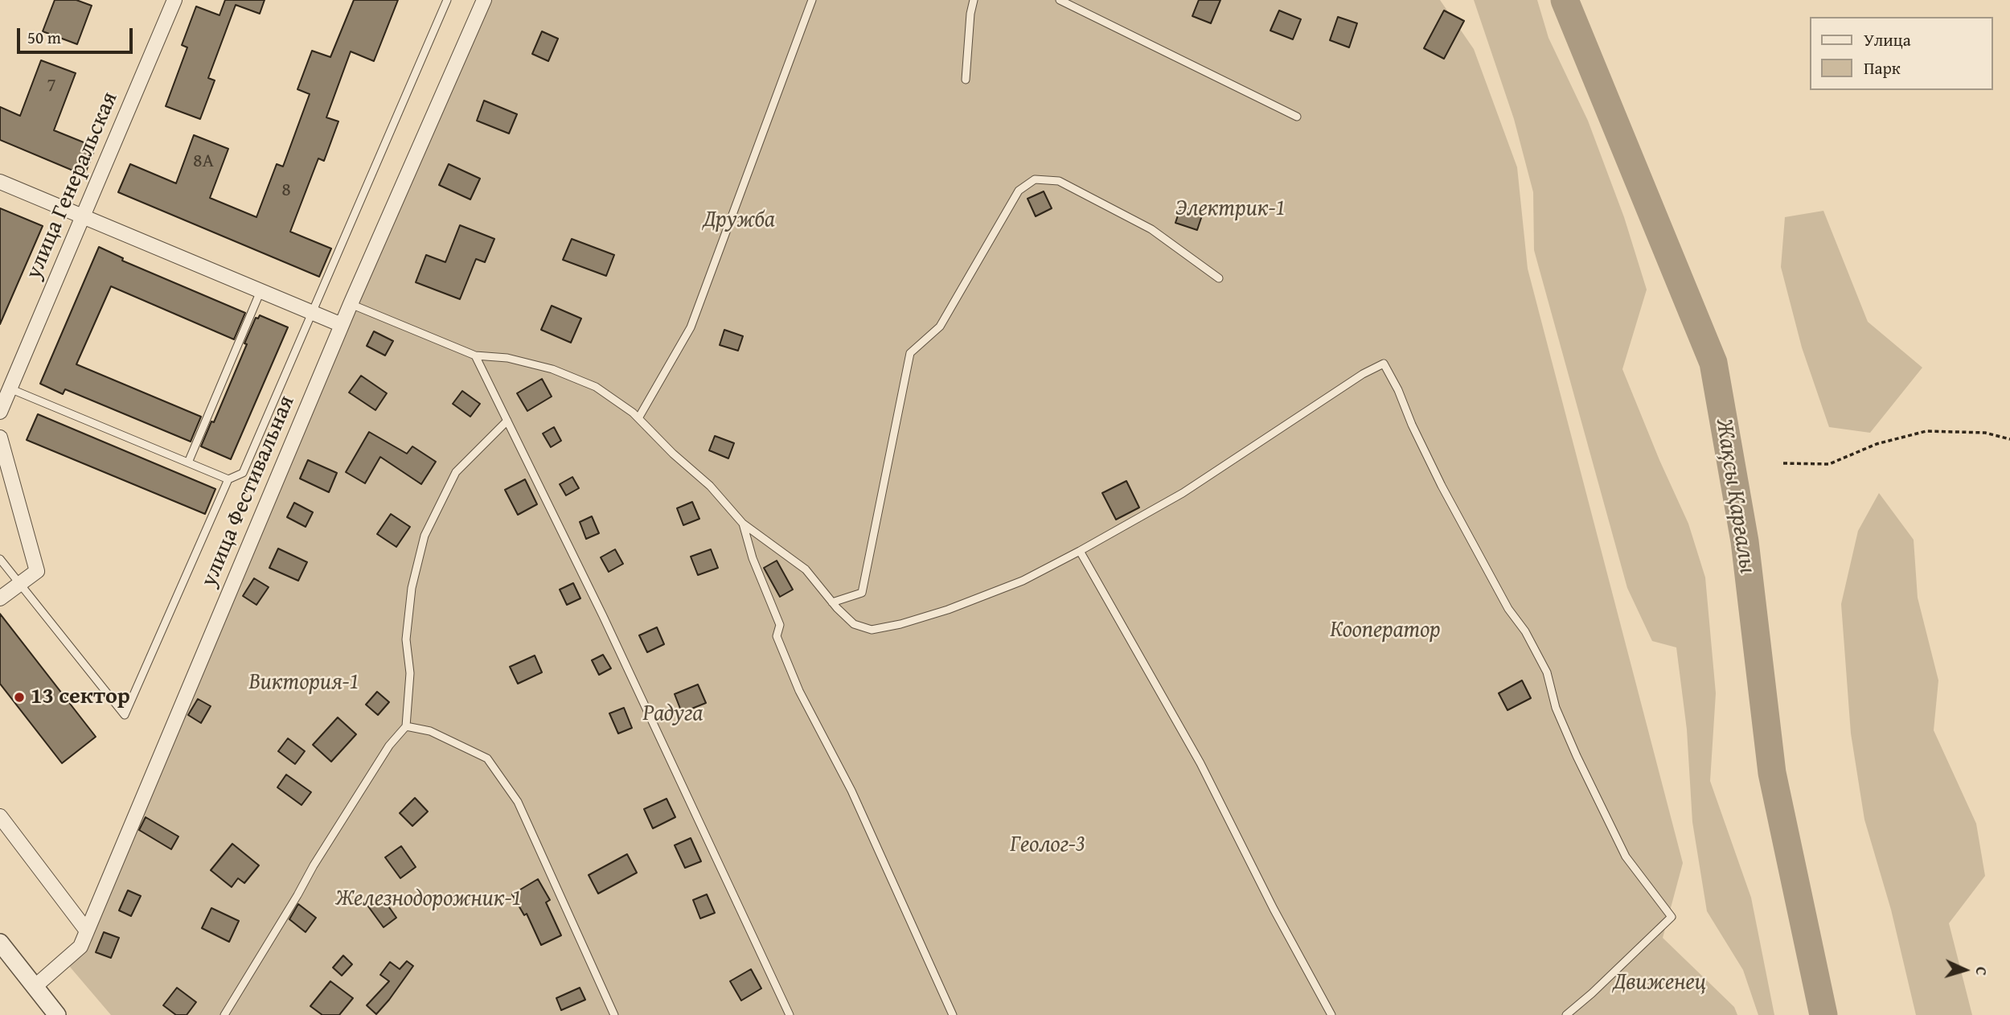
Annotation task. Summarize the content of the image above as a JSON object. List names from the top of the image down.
{
  "streets": {
    "street": ["улица Генеральская", "улица Фестивальная"]
  },
  "water": ["Жақсы Қарғалы"],
  "parks": [
    "Электрик-1",
    "Дружба",
    "Кооператор",
    "Виктория-1",
    "Радуга",
    "Геолог-3",
    "Железнодорожник-1",
    "Движенец"
  ],
  "places": ["13 сектор"],
  "house_numbers": ["7", "8А", "8"],
  "legend": ["Улица", "Парк"],
  "scale_bar": "50 m",
  "north": "right"
}
